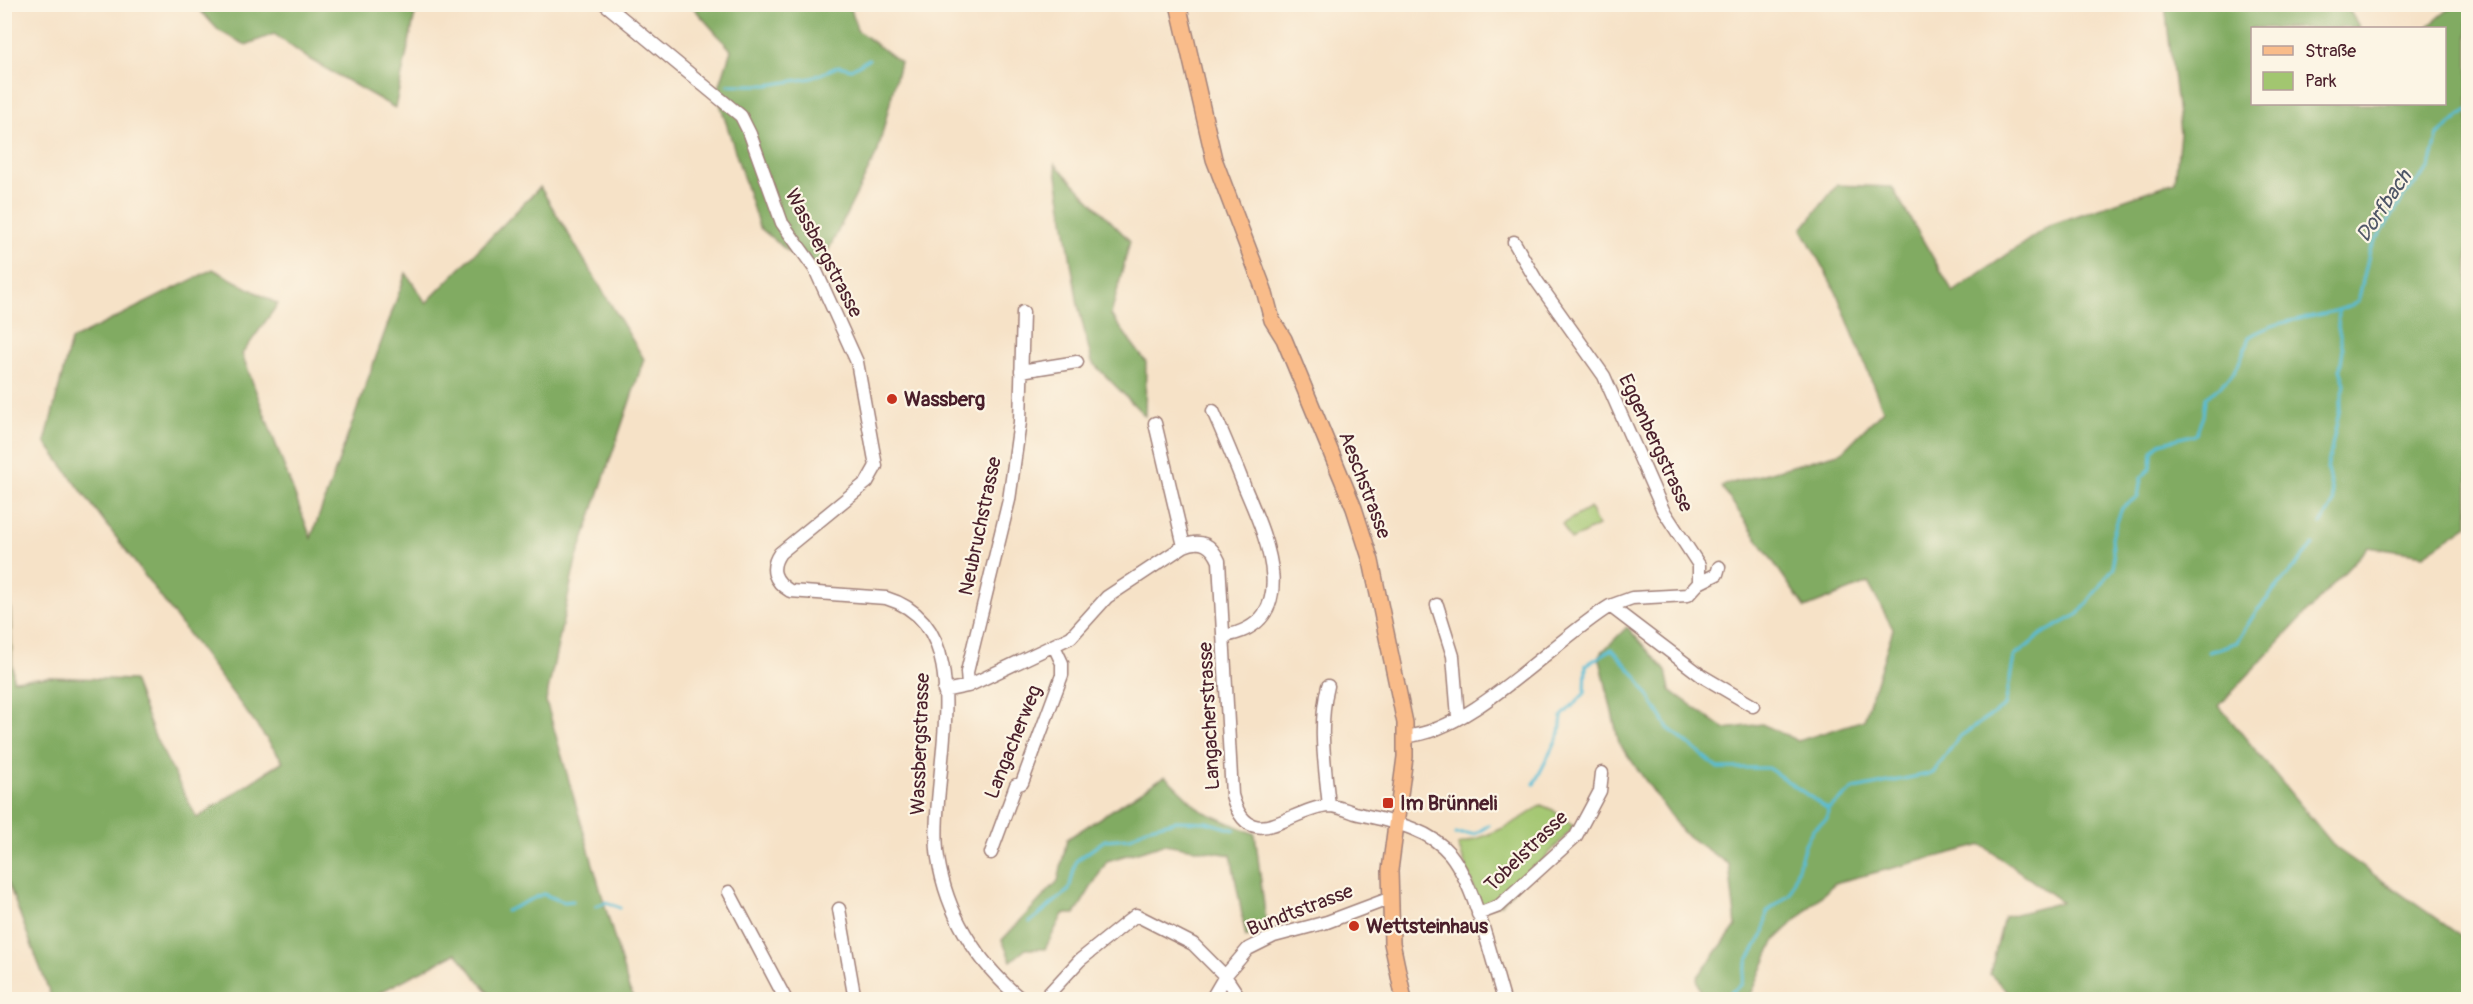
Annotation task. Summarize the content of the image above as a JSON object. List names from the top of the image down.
{
  "streets": {
    "main road": ["Aeschstrasse"],
    "street": [
      "Wassbergstrasse",
      "Eggenbergstrasse",
      "Neubruchstrasse",
      "Langacherstrasse",
      "Langacherweg",
      "Tobelstrasse",
      "Bundtstrasse"
    ]
  },
  "crossings": [
    ["Aeschstrasse", "Bundtstrasse"]
  ],
  "water": ["Dorfbach"],
  "places": {
    "other": ["Wassberg", "Wettsteinhaus"],
    "transit": ["Im Brünneli"]
  },
  "legend": ["Straße", "Park"]
}
